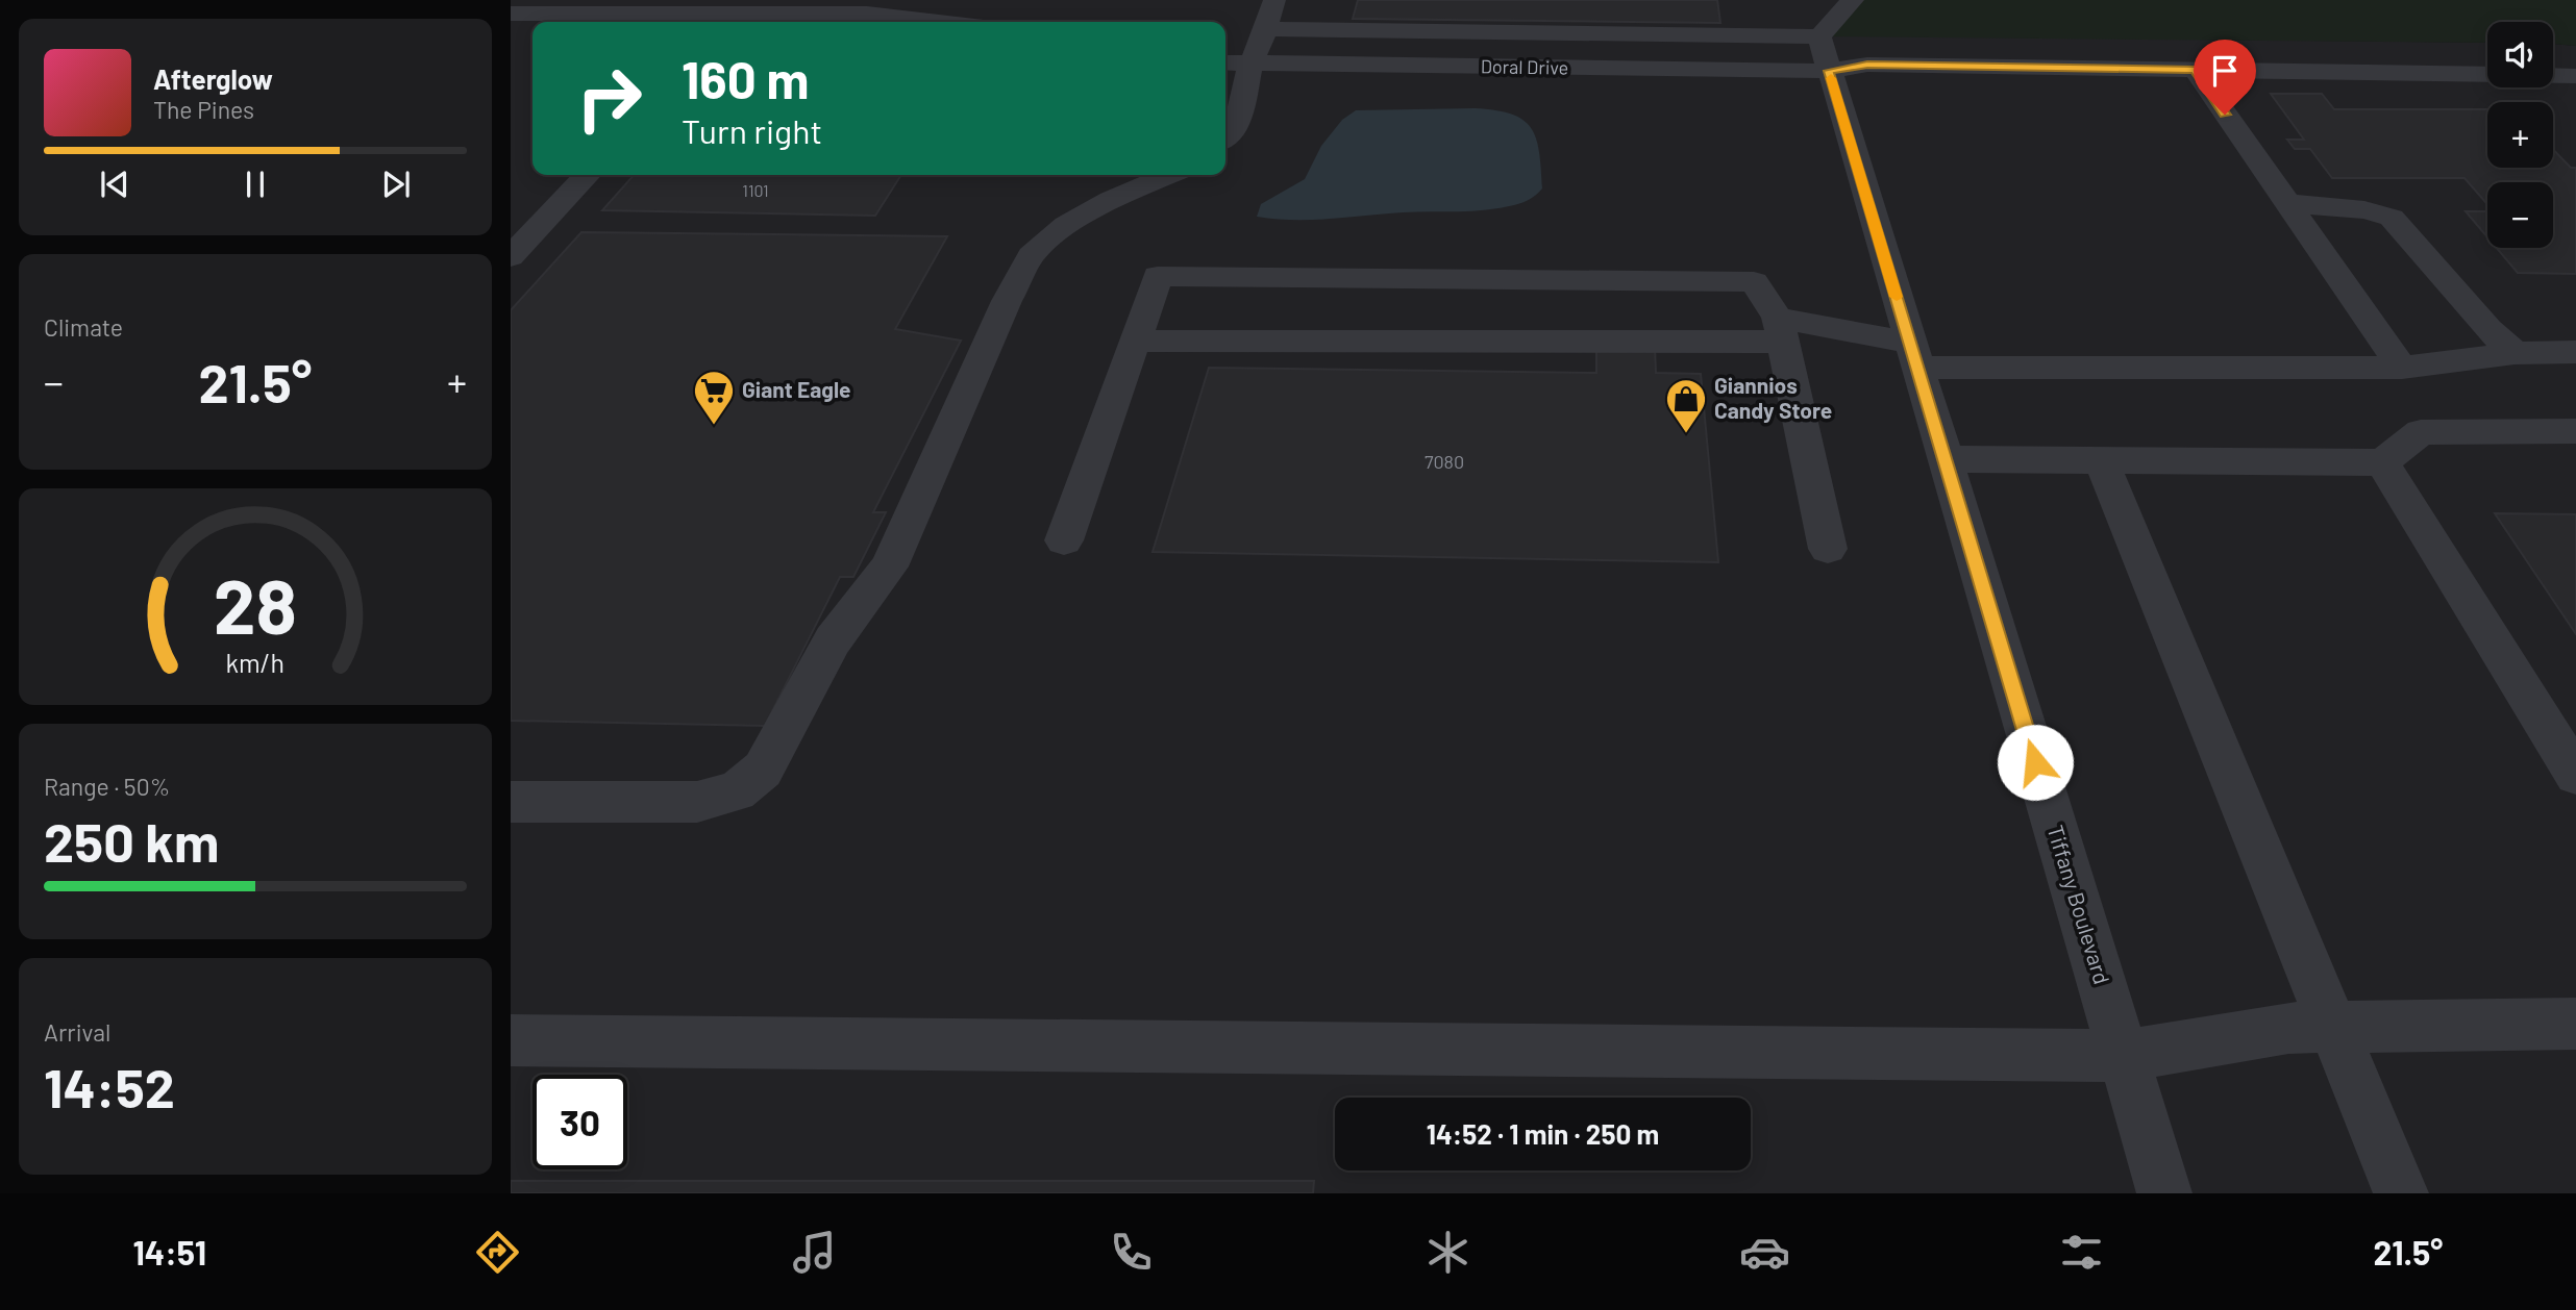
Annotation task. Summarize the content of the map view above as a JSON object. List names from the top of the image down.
{
  "streets": {
    "street": ["Doral Drive", "Tiffany Boulevard"]
  },
  "crossings": [
    ["Doral Drive", "Tiffany Boulevard"]
  ],
  "places": {
    "supermarket": ["Giant Eagle"],
    "shop": ["Giannios Candy Store"]
  },
  "house_numbers": ["1101", "7080"],
  "page": {
    "map_buttons": ["+", "−"],
    "turn": ["160 m", "Turn right"],
    "song": ["Afterglow", "The Pines"],
    "tile": [
      "Climate",
      ["Range · 50%", "250 km"],
      ["Arrival", "14:52"]
    ],
    "heat": ["−", "21.5°", "+"],
    "limit": "30",
    "trip": "14:52 · 1 min · 250 m",
    "tabs": ["14:51", "21.5°"],
    "gauge": ["28", "km/h"]
  }
}
